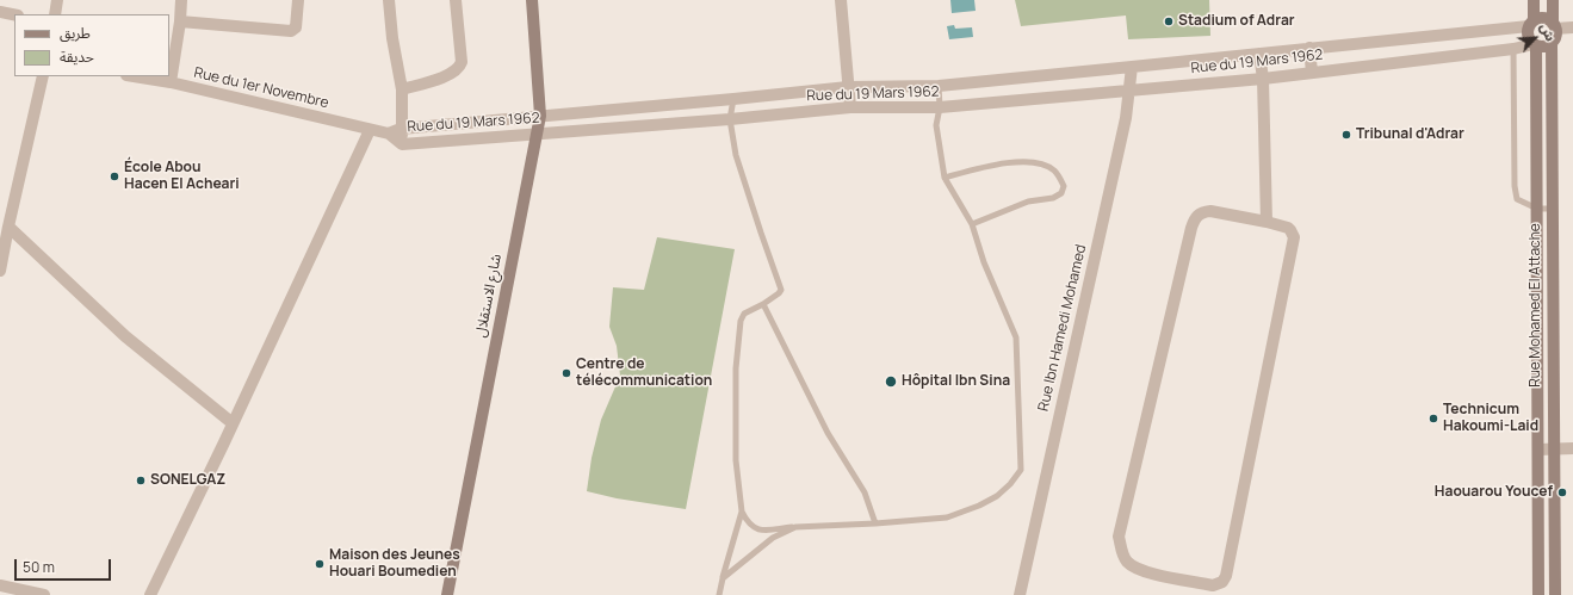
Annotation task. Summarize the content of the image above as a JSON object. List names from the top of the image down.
{
  "streets": {
    "street": [
      "Rue du 19 Mars 1962",
      "Rue du 1er Novembre",
      "شارع الاستقلال",
      "Rue Mohamed El Attache",
      "Rue Ibn Hamedi Mohamed"
    ]
  },
  "crossings": [
    ["Rue du 19 Mars 1962", "Rue du 1er Novembre"],
    ["Rue du 19 Mars 1962", "شارع الاستقلال"],
    ["Rue du 19 Mars 1962", "Rue Mohamed El Attache"],
    ["Rue du 19 Mars 1962", "Rue Ibn Hamedi Mohamed"]
  ],
  "places": [
    "Stadium of Adrar",
    "Tribunal d'Adrar",
    "École Abou Hacen El Acheari",
    "Centre de télécommunication",
    "Hôpital Ibn Sina",
    "Technicum Hakoumi-Laid",
    "SONELGAZ",
    "Haouarou Youcef",
    "Maison des Jeunes Houari Boumedien"
  ],
  "legend": ["طريق", "حديقة"],
  "scale_bar": "50 m",
  "north": "top right"
}
